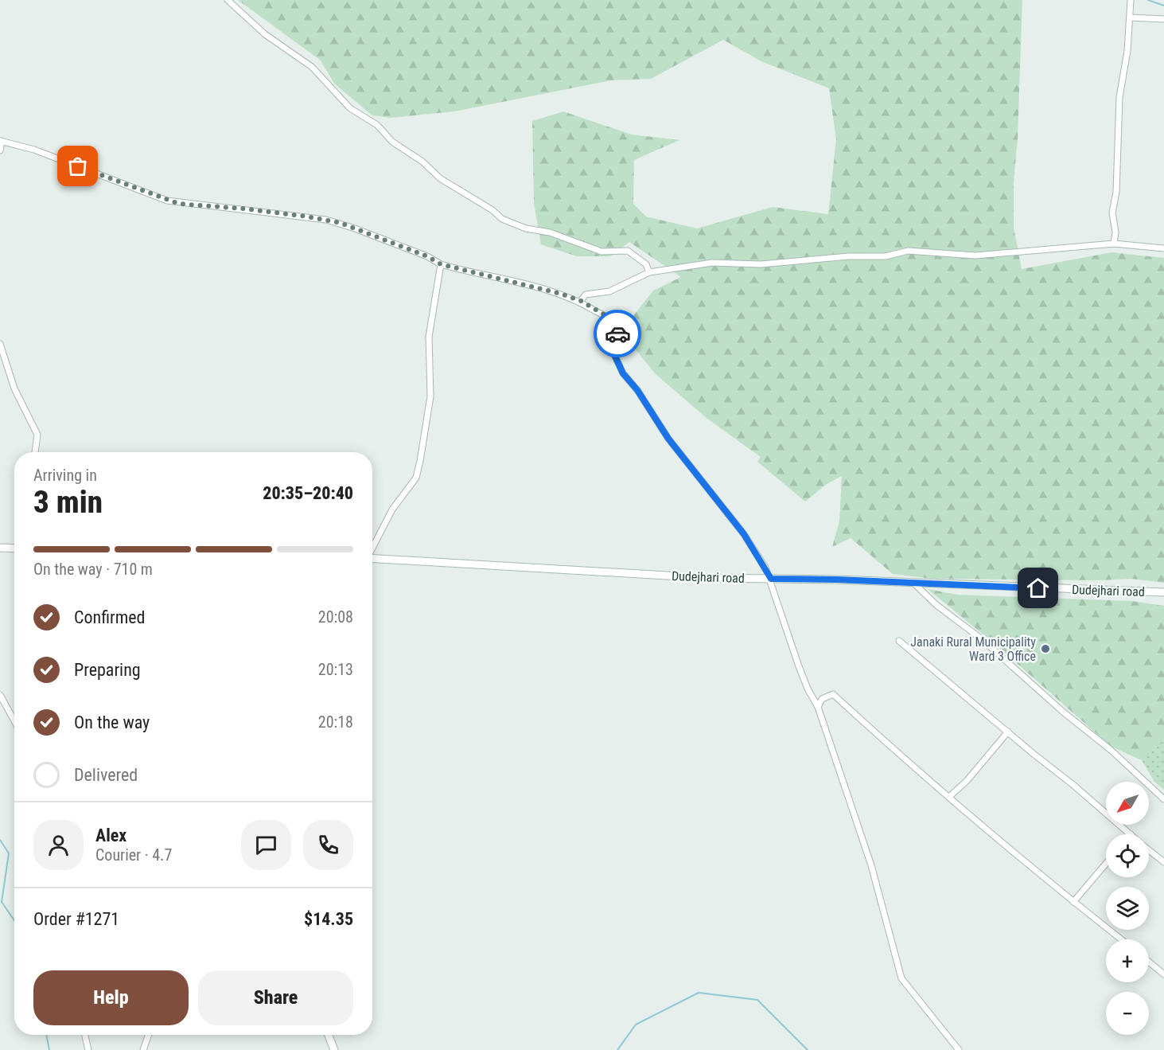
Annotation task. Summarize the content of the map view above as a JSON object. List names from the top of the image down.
{
  "streets": {
    "street": ["Dudejhari road"]
  },
  "places": ["Janaki Rural Municipality Ward 3 Office"],
  "north": "bottom left",
  "page": {
    "heading": ["3 min", "Arriving in", "20:35–20:40"],
    "panel": [
      "Alex",
      "Courier · 4.7",
      "Order #1271",
      "$14.35"
    ],
    "bar": "On the way · 710 m",
    "list": [
      ["Confirmed", "20:08"],
      ["Preparing", "20:13"],
      ["On the way", "20:18"],
      "Delivered"
    ],
    "map_buttons": ["+", "−"],
    "buttons": ["Help", "Share"]
  }
}
